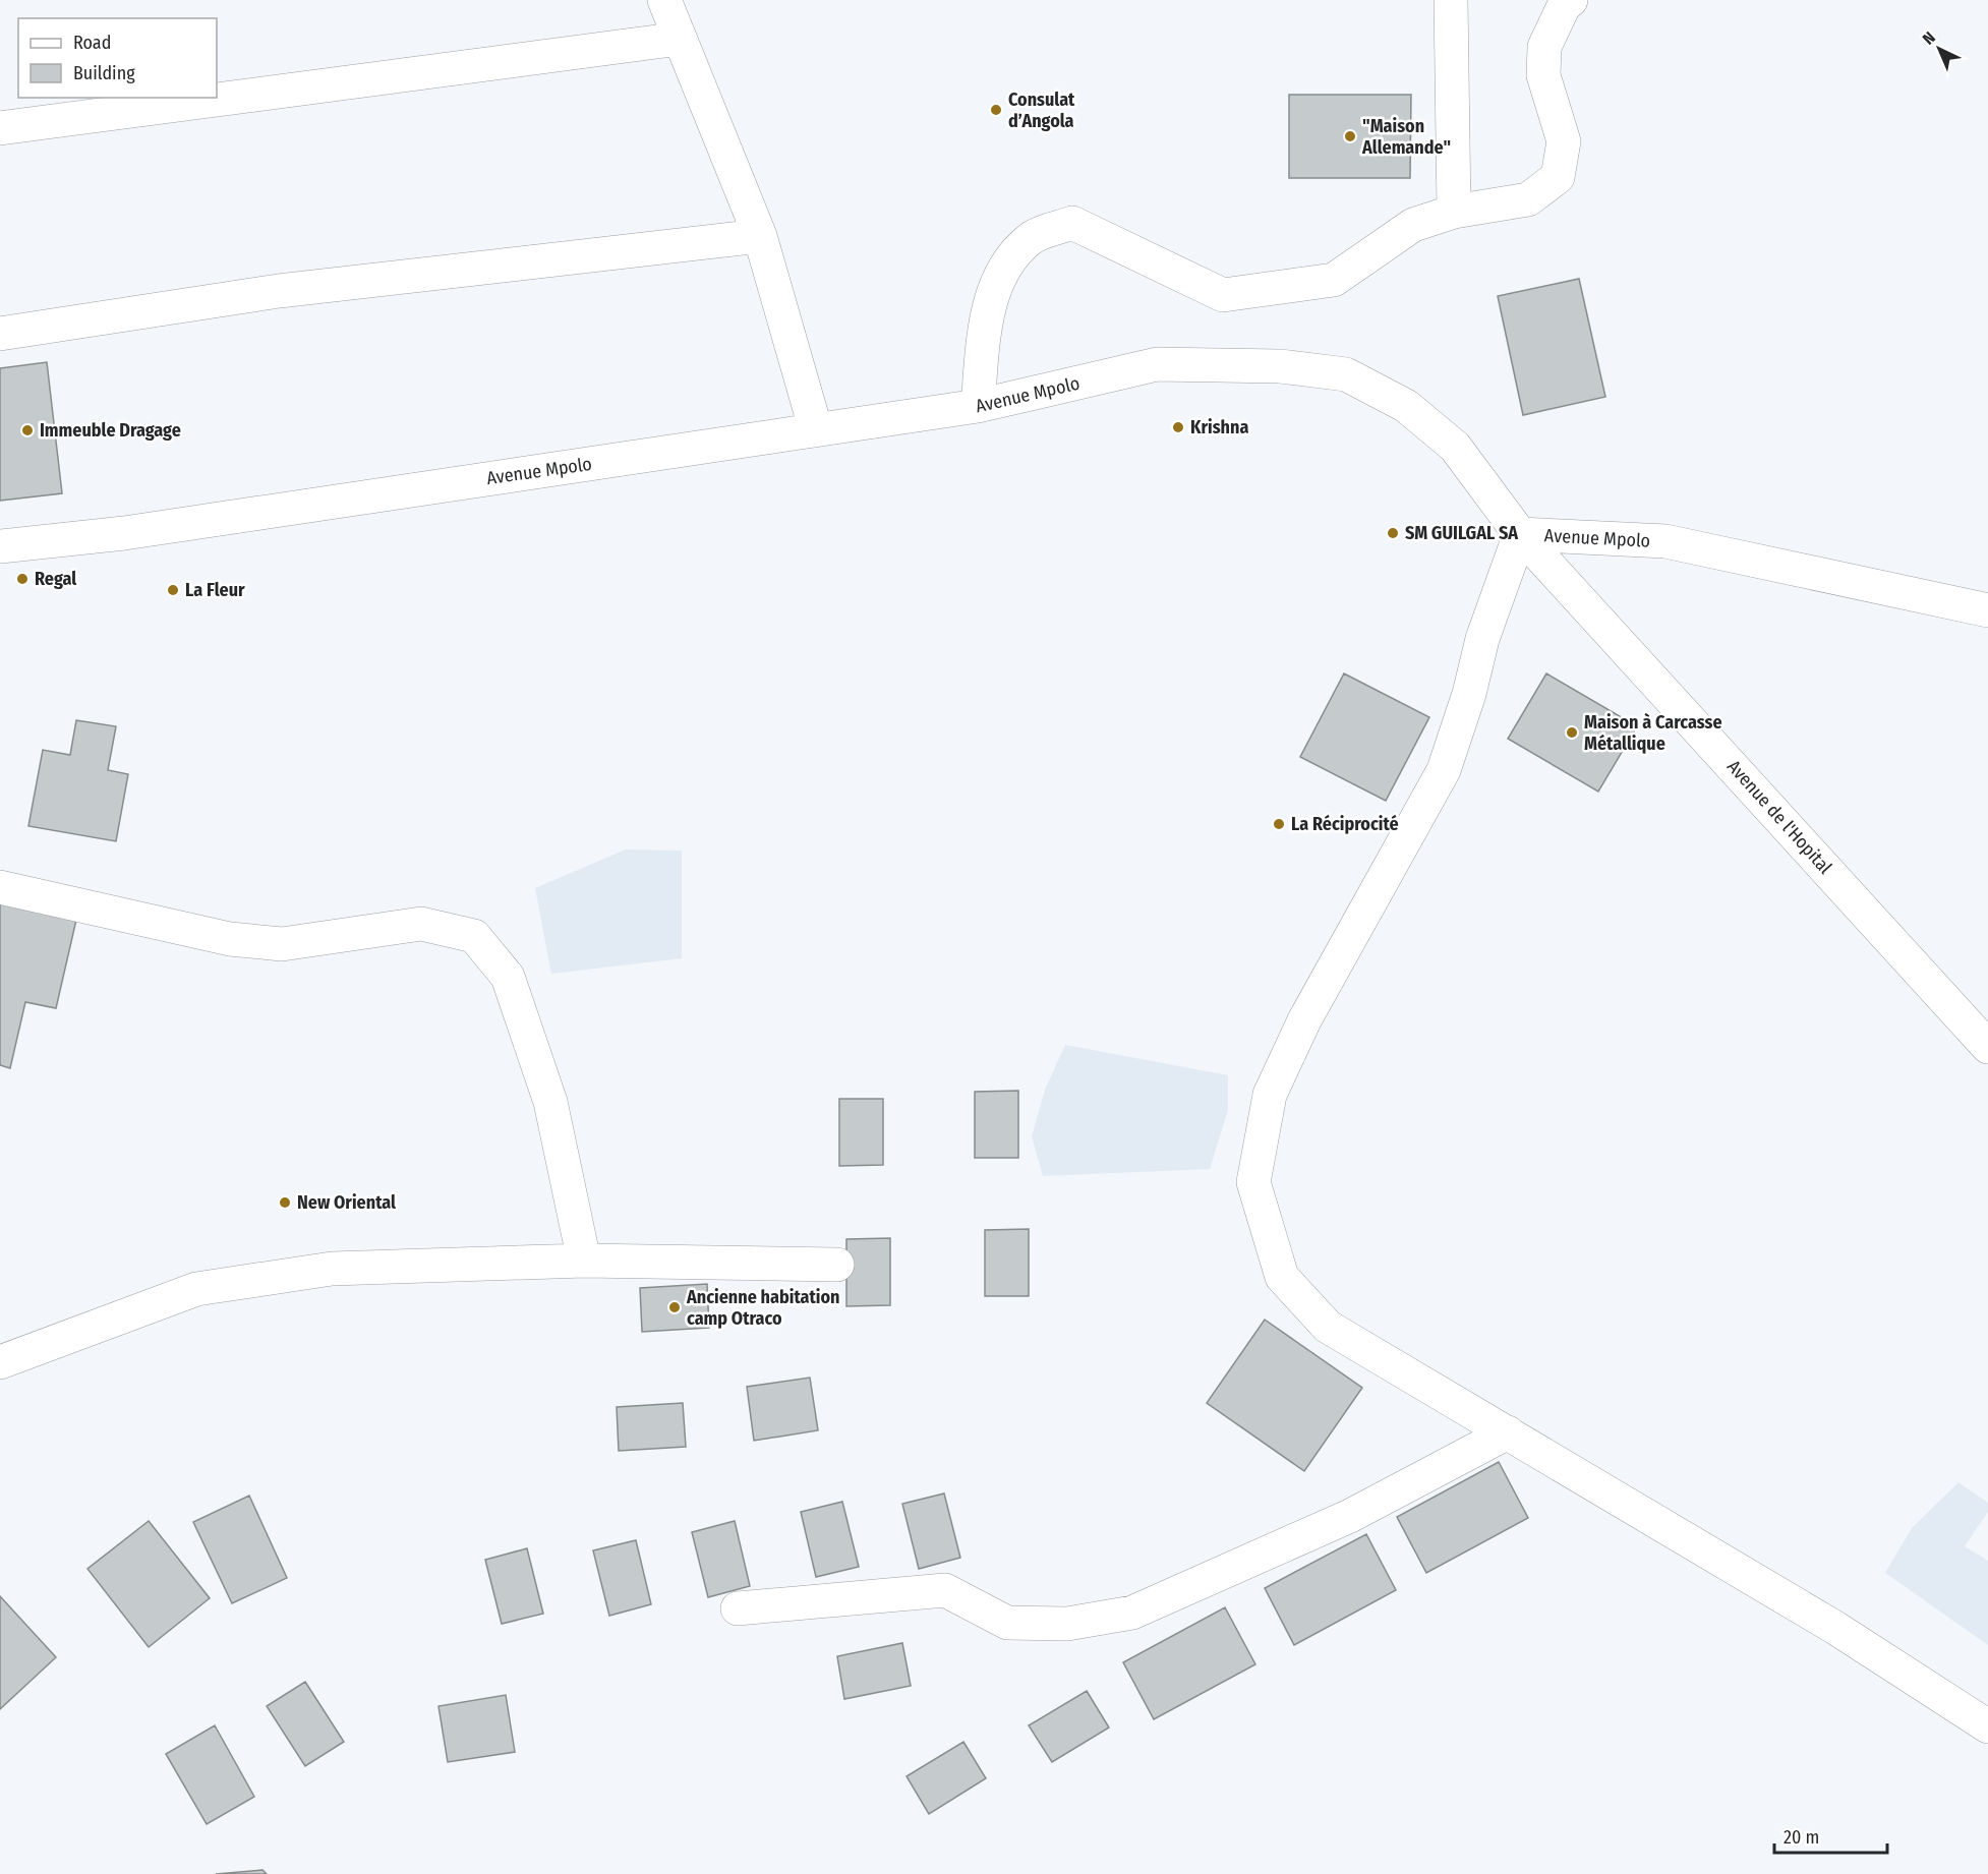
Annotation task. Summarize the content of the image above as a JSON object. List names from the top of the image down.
{
  "streets": {
    "street": ["Avenue Mpolo", "Avenue de l'Hopital"]
  },
  "crossings": [
    ["Avenue Mpolo", "Avenue de l'Hopital"]
  ],
  "places": [
    "Consulat d’Angola",
    "\"Maison Allemande\"",
    "Krishna",
    "Immeuble Dragage",
    "SM GUILGAL SA",
    "Regal",
    "La Fleur",
    "Maison à Carcasse Métallique",
    "La Réciprocité",
    "New Oriental",
    "Ancienne habitation camp Otraco"
  ],
  "legend": ["Road", "Building"],
  "scale_bar": "20 m",
  "north": "top left"
}
